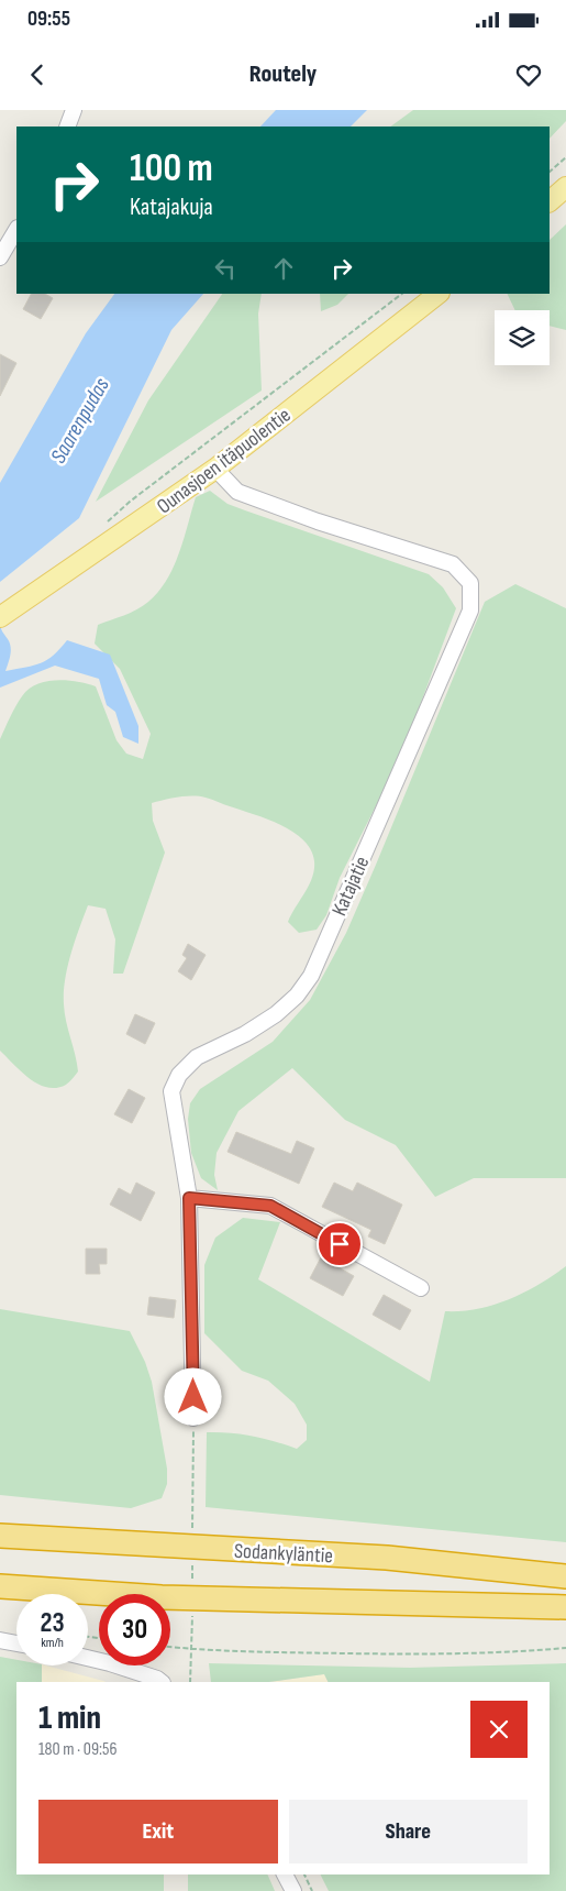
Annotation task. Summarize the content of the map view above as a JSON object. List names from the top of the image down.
{
  "streets": {
    "highway": ["Sodankyläntie"],
    "main road": ["Ounasjoen itäpuolentie"],
    "street": ["Katajatie"]
  },
  "crossings": [
    ["Ounasjoen itäpuolentie", "Katajatie"]
  ],
  "water": ["Saarenpudas"],
  "page": {
    "status": "09:55",
    "header": "Routely",
    "turn": ["100 m", "Katajakuja"],
    "speed": "23 km/h",
    "limit": "30",
    "heading": ["1 min", "180 m · 09:56"],
    "buttons": ["Exit", "Share"]
  }
}
